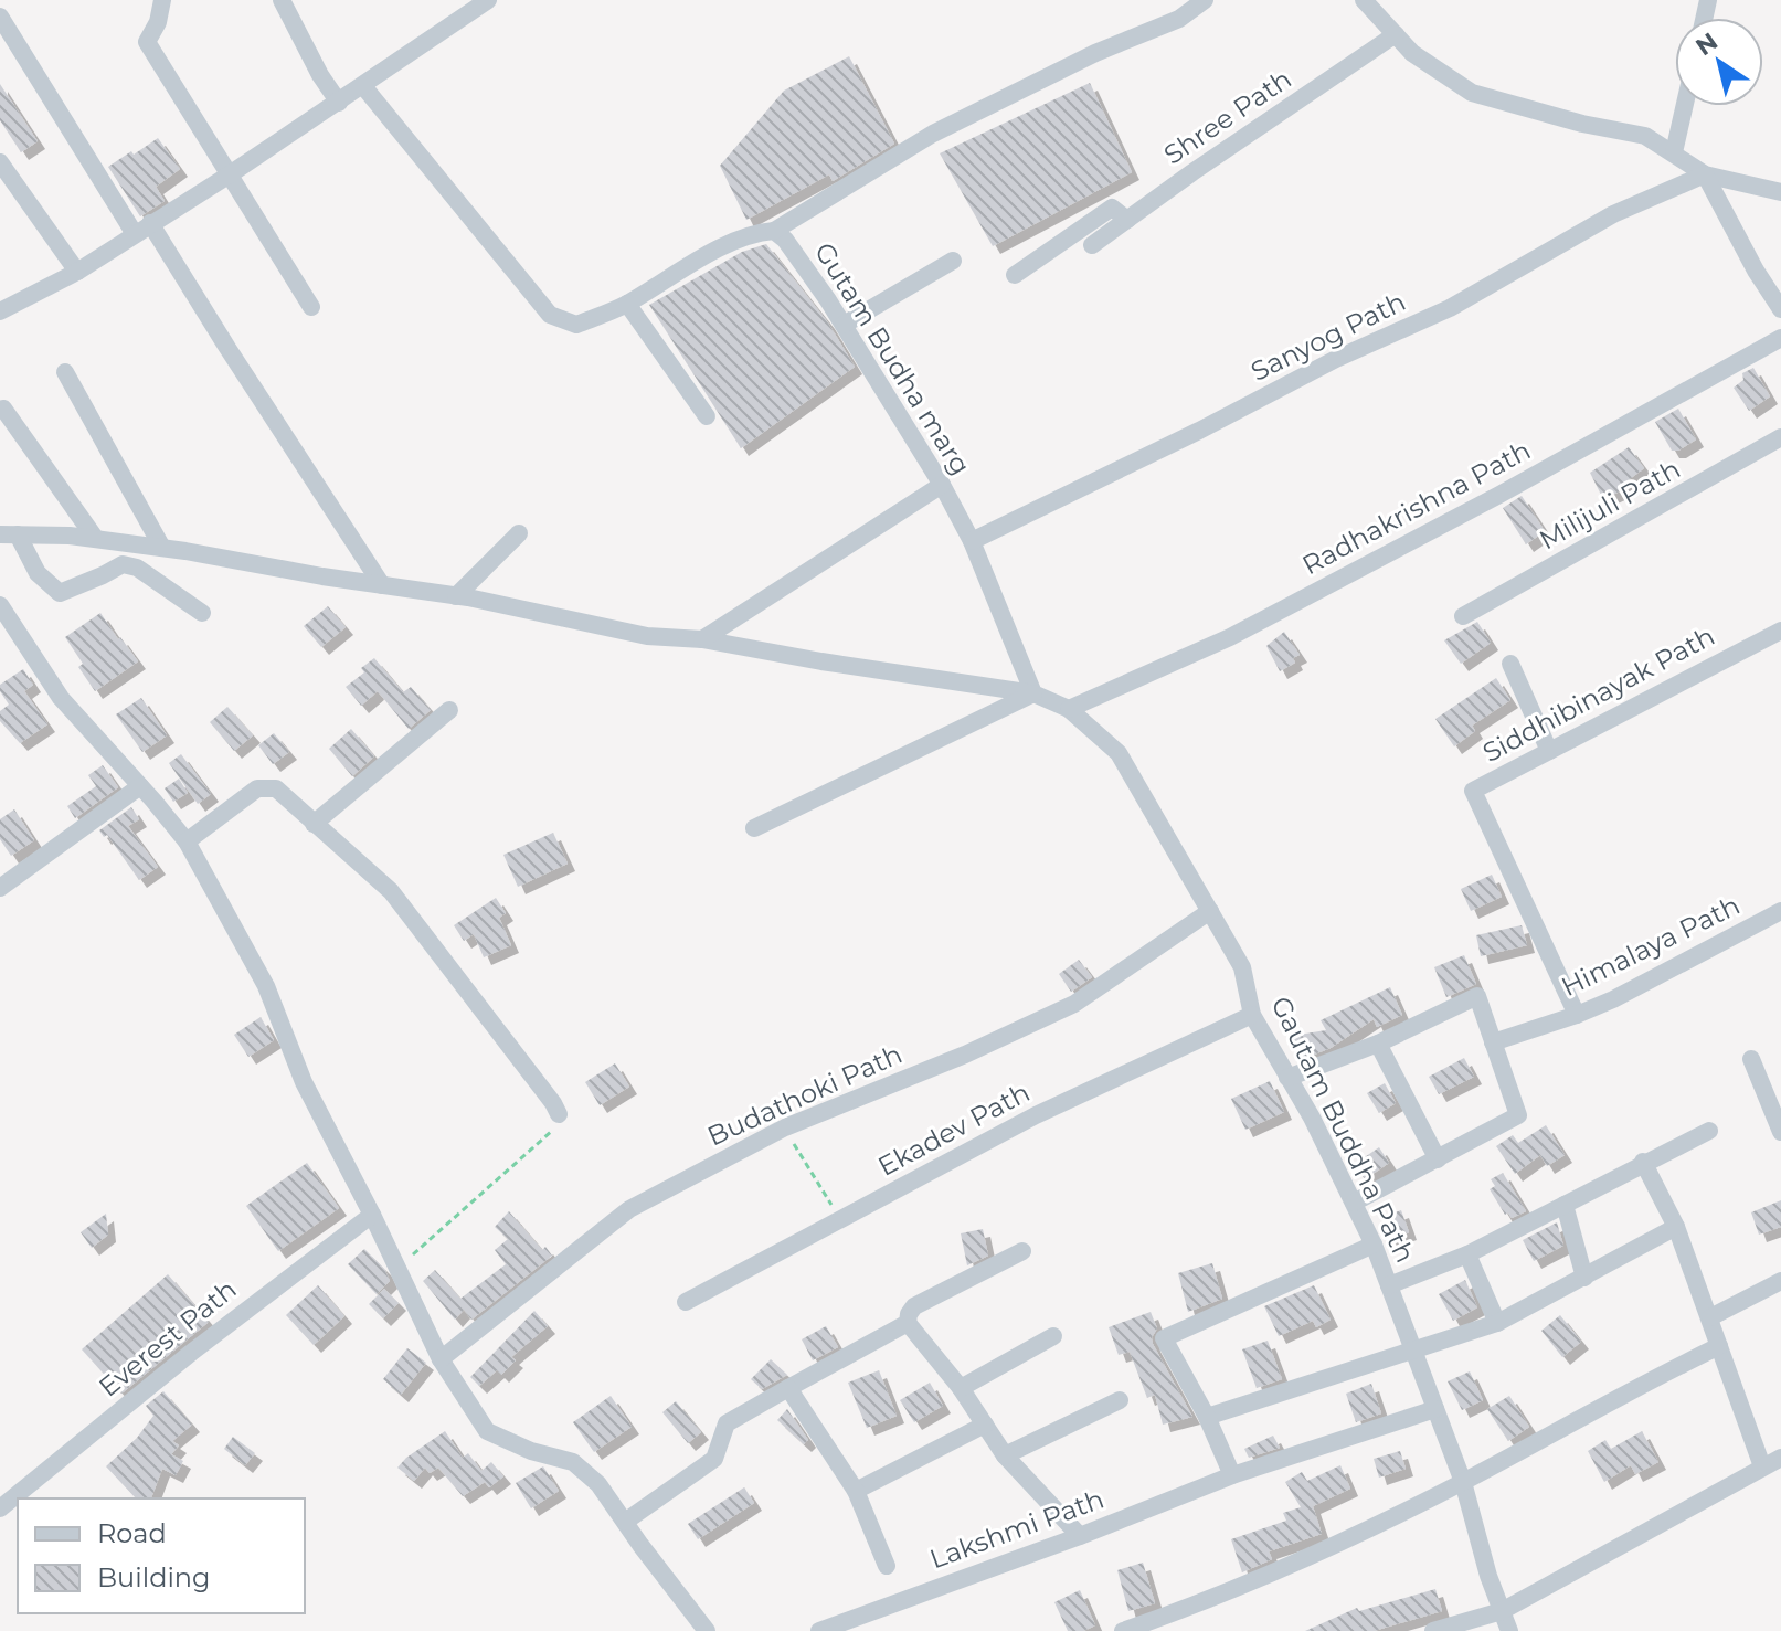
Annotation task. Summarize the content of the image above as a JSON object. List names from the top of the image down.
{
  "streets": {
    "street": [
      "Shree Path",
      "Sanyog Path",
      "Gutam Budha marg",
      "Milijuli Path",
      "Radhakrishna Path",
      "Siddhibinayak Path",
      "Himalaya Path",
      "Budathoki Path",
      "Ekadev Path",
      "Gautam Buddha Path",
      "Everest Path",
      "Lakshmi Path"
    ]
  },
  "crossings": [
    ["Sanyog Path", "Gutam Budha marg"],
    ["Radhakrishna Path", "Gautam Buddha Path"],
    ["Siddhibinayak Path", "Himalaya Path"],
    ["Budathoki Path", "Gautam Buddha Path"],
    ["Ekadev Path", "Gautam Buddha Path"],
    ["Gautam Buddha Path", "Lakshmi Path"]
  ],
  "legend": ["Road", "Building"],
  "north": "top left"
}
